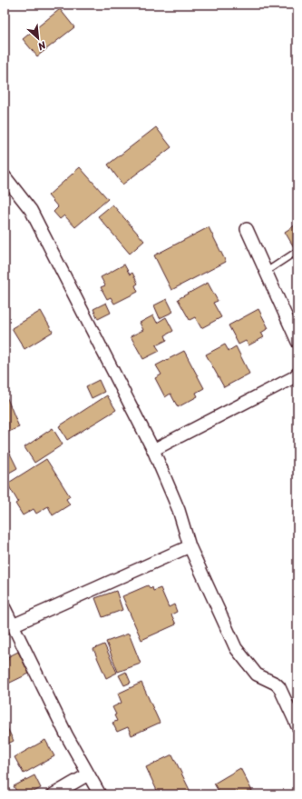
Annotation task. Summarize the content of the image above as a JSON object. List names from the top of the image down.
{
  "north": "bottom right"
}
